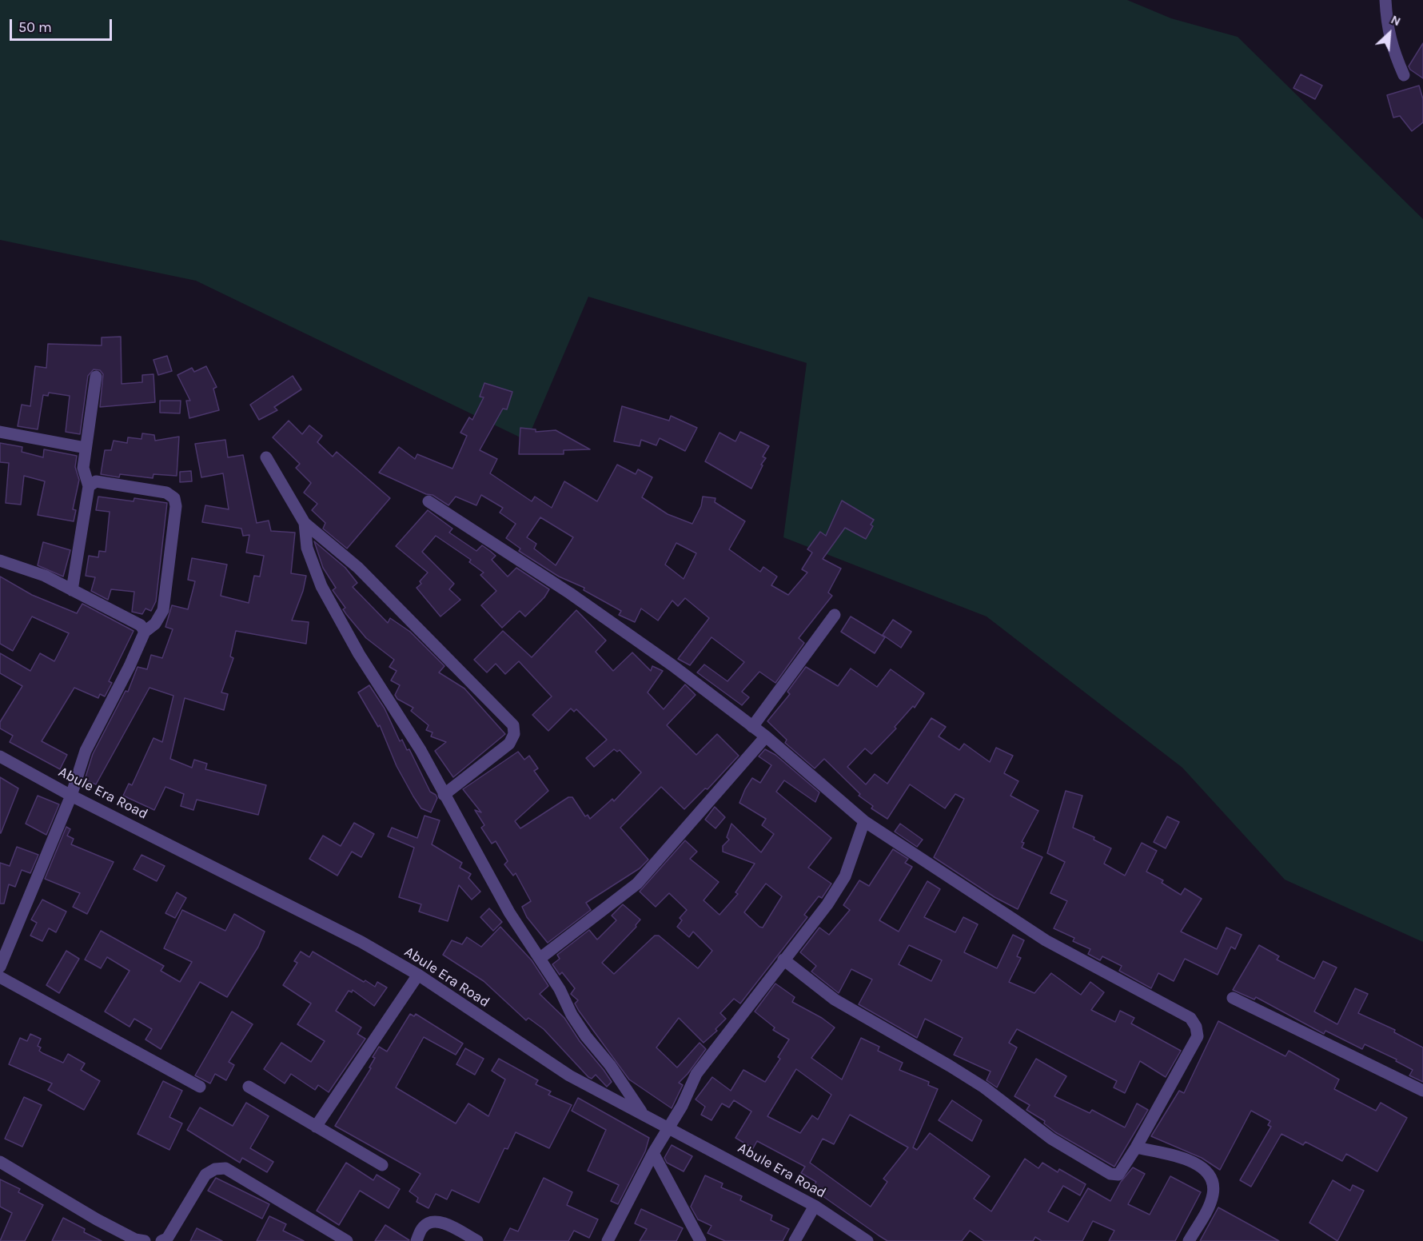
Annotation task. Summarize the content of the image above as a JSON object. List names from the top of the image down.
{
  "streets": {
    "street": ["Abule Era Road"]
  },
  "scale_bar": "50 m",
  "north": "top right"
}
